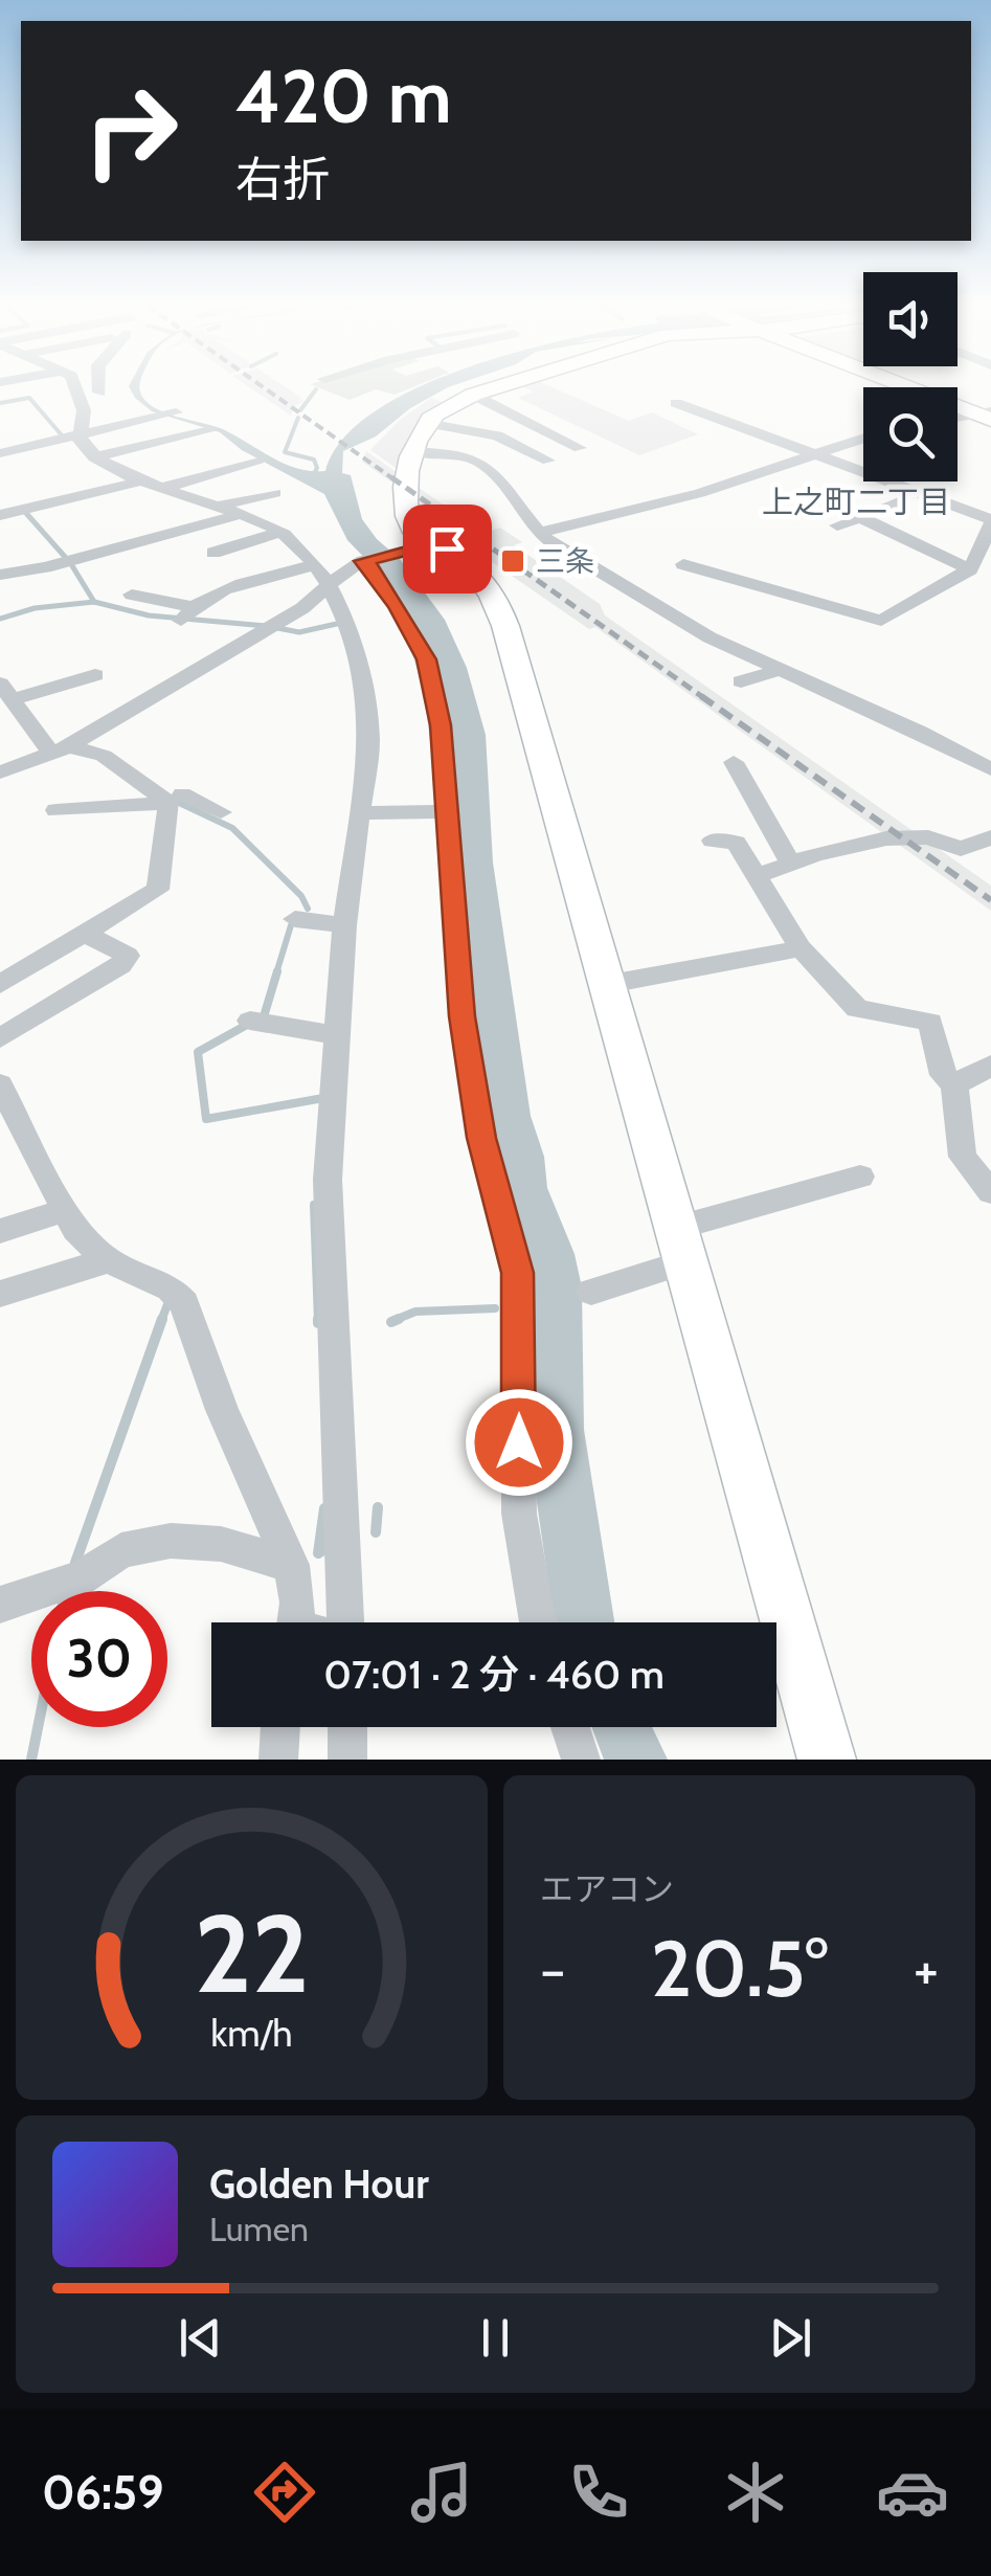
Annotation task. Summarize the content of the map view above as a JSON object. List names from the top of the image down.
{
  "districts": ["上之町二丁目"],
  "places": {
    "transit": ["三条"]
  },
  "page": {
    "turn": ["420 m", "右折"],
    "limit": "30",
    "trip": "07:01 · 2 分 · 460 m",
    "tile": "エアコン",
    "heat": ["−", "20.5°", "+"],
    "song": ["Golden Hour", "Lumen"],
    "tabs": "06:59",
    "gauge": ["22", "km/h"]
  }
}
